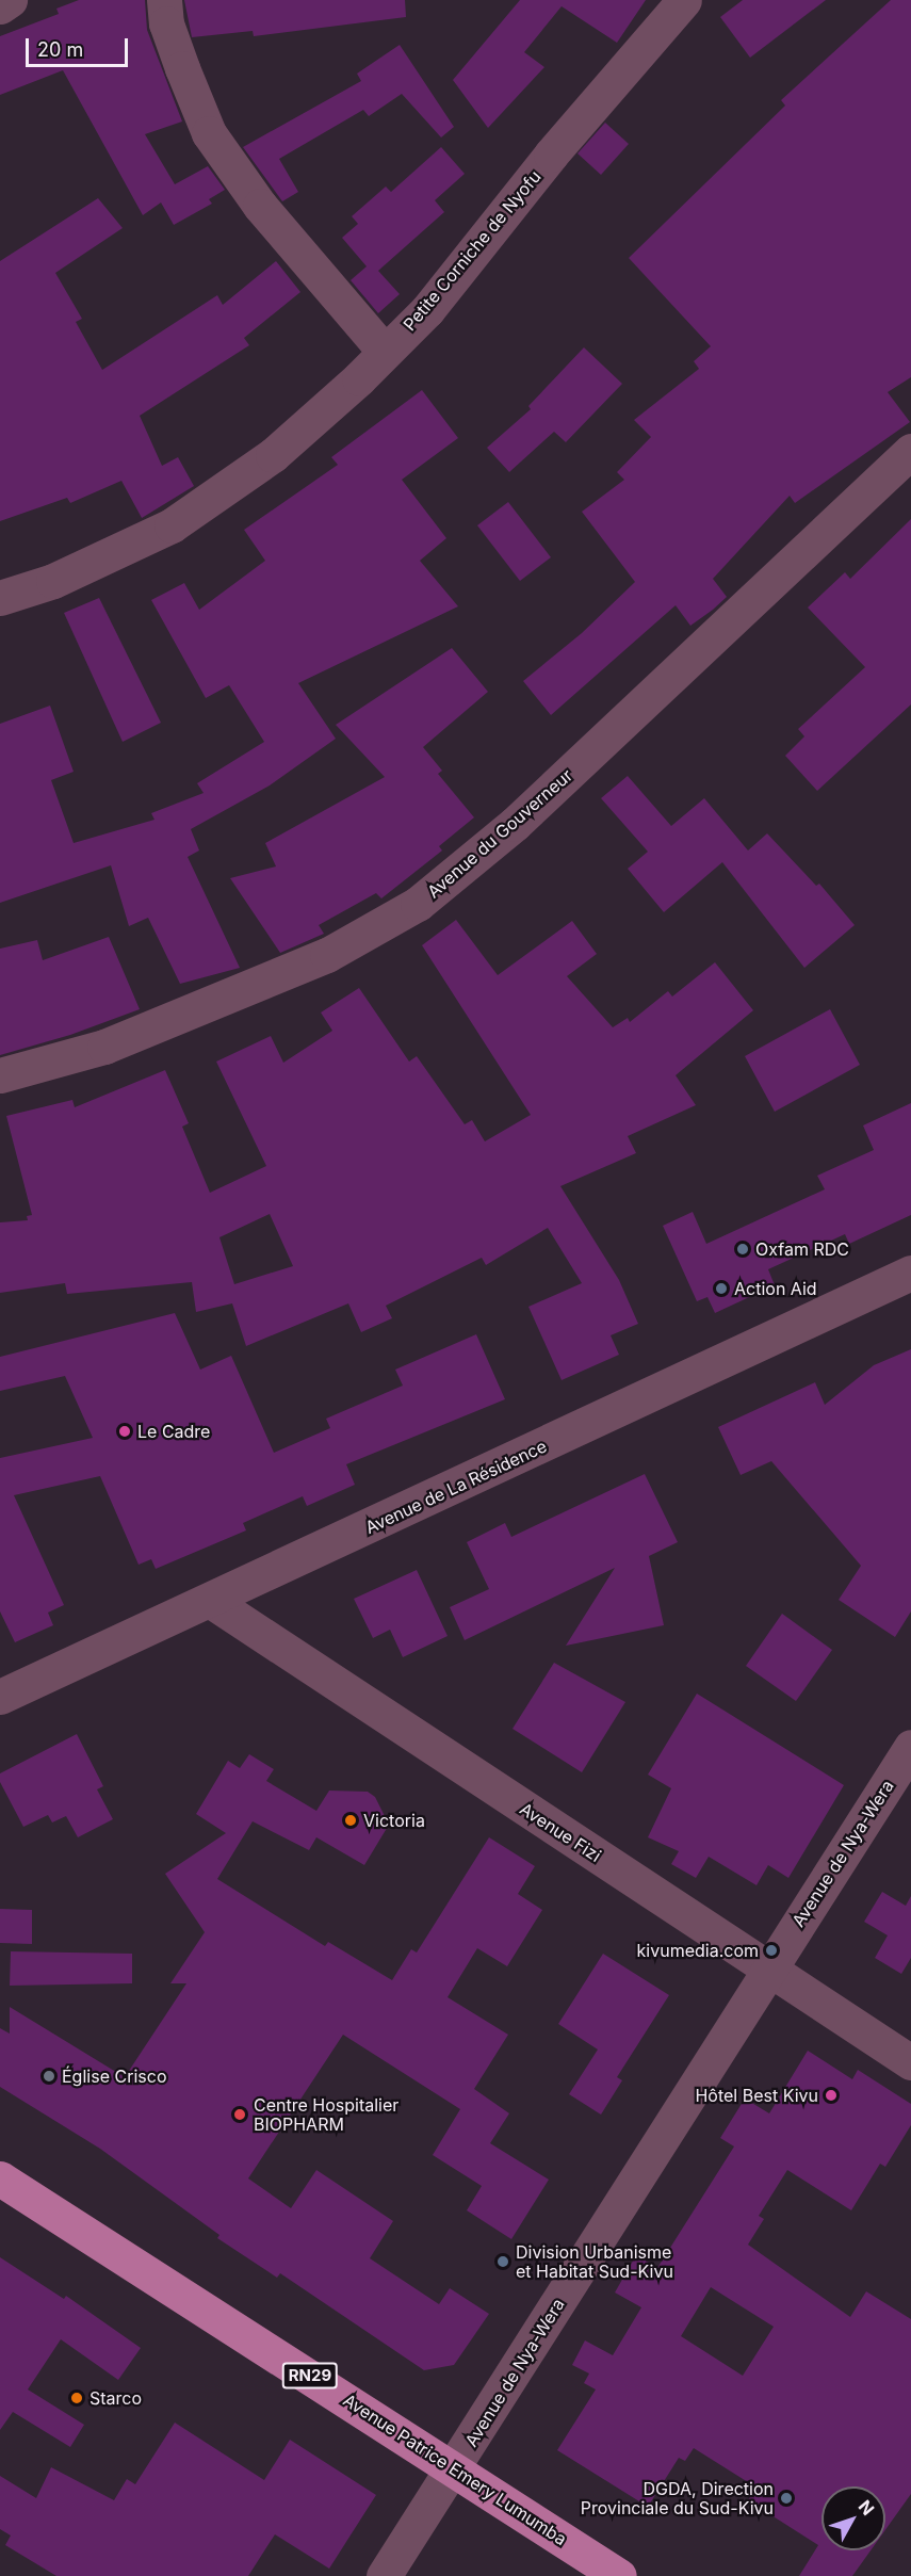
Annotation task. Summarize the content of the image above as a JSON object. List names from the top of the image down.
{
  "streets": {
    "main road": ["RN29", "Avenue Patrice Emery Lumumba"],
    "street": [
      "Petite Corniche de Nyofu",
      "Avenue du Gouverneur",
      "Avenue de La Résidence",
      "Avenue Fizi",
      "Avenue de Nya-Wera"
    ]
  },
  "crossings": [
    ["Avenue de La Résidence", "Avenue Fizi"],
    ["Avenue Fizi", "Avenue de Nya-Wera"],
    ["Avenue de Nya-Wera", "Avenue Patrice Emery Lumumba"]
  ],
  "places": [
    "Oxfam RDC",
    "Action Aid",
    "Le Cadre",
    "Victoria",
    "kivumedia.com",
    "Église Crisco",
    "Hôtel Best Kivu",
    "Centre Hospitalier BIOPHARM",
    "Division Urbanisme et Habitat Sud-Kivu",
    "Starco",
    "DGDA, Direction Provinciale du Sud-Kivu"
  ],
  "scale_bar": "20 m",
  "north": "top right"
}
